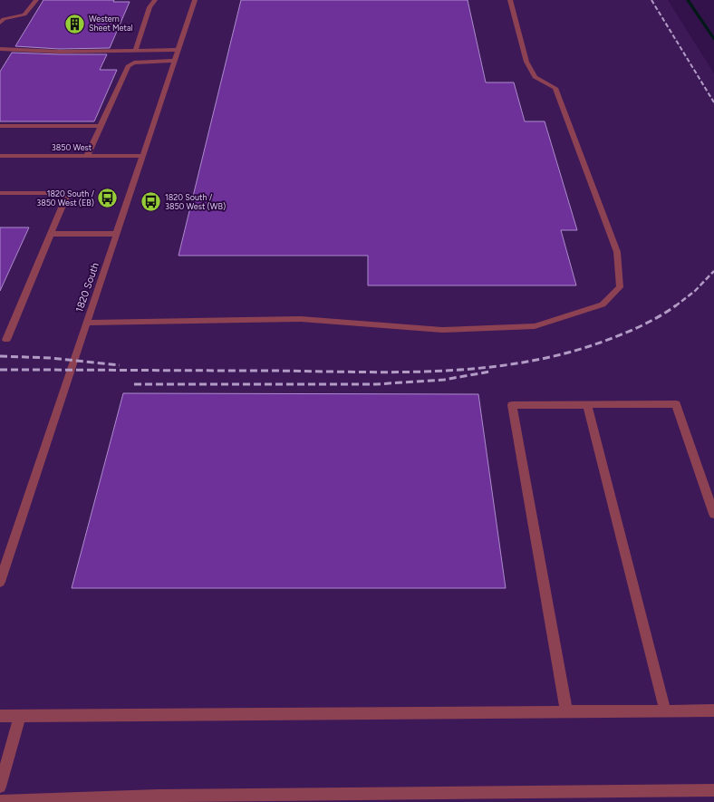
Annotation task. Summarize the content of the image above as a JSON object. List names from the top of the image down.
{
  "streets": {
    "street": ["3850 West", "1820 South"]
  },
  "crossings": [
    ["3850 West", "1820 South"]
  ],
  "places": {
    "building": ["Western Sheet Metal"],
    "bus stop": ["1820 South / 3850 West (EB)", "1820 South / 3850 West (WB)"]
  }
}
